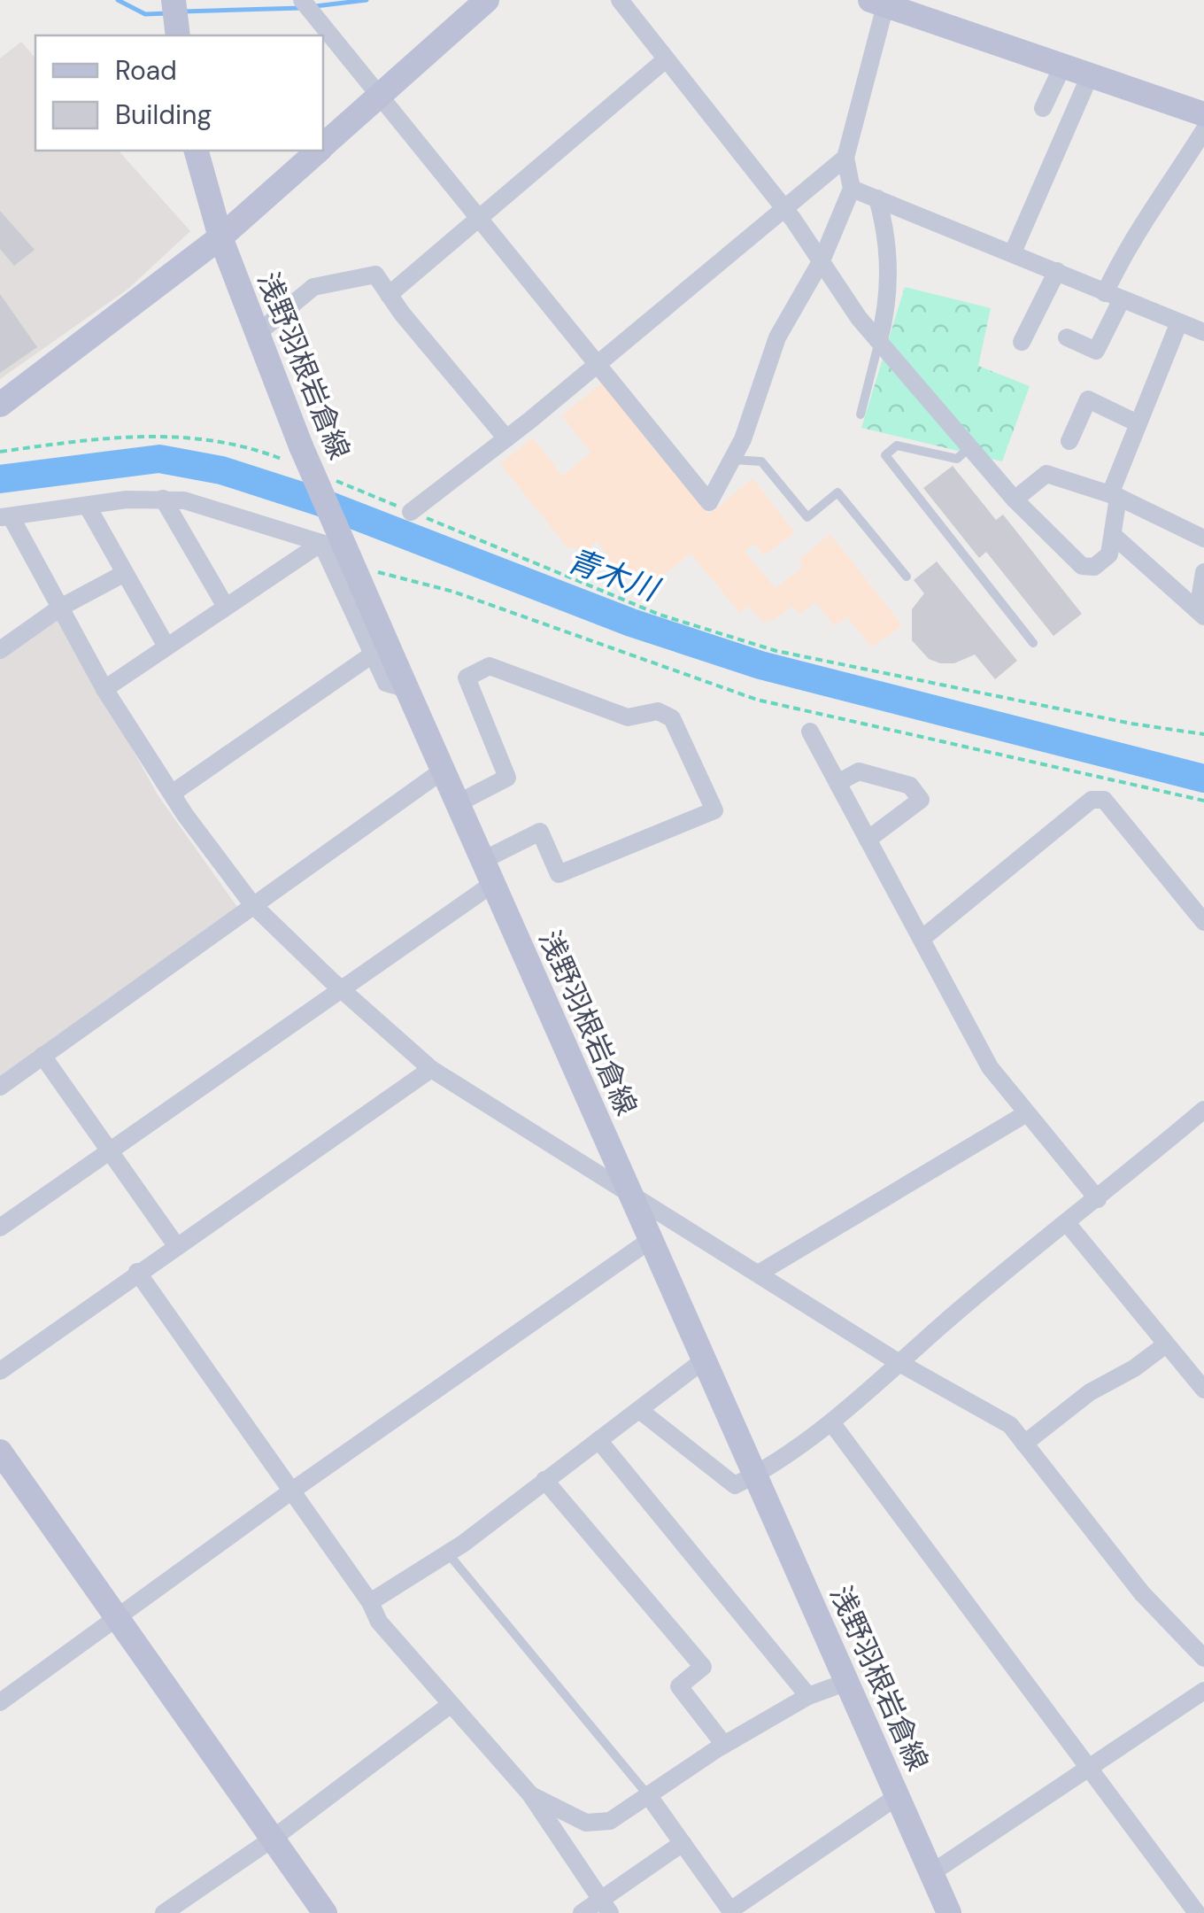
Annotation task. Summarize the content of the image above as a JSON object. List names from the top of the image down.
{
  "streets": {
    "main road": ["浅野羽根岩倉線"]
  },
  "water": ["青木川"],
  "legend": ["Road", "Building"]
}
